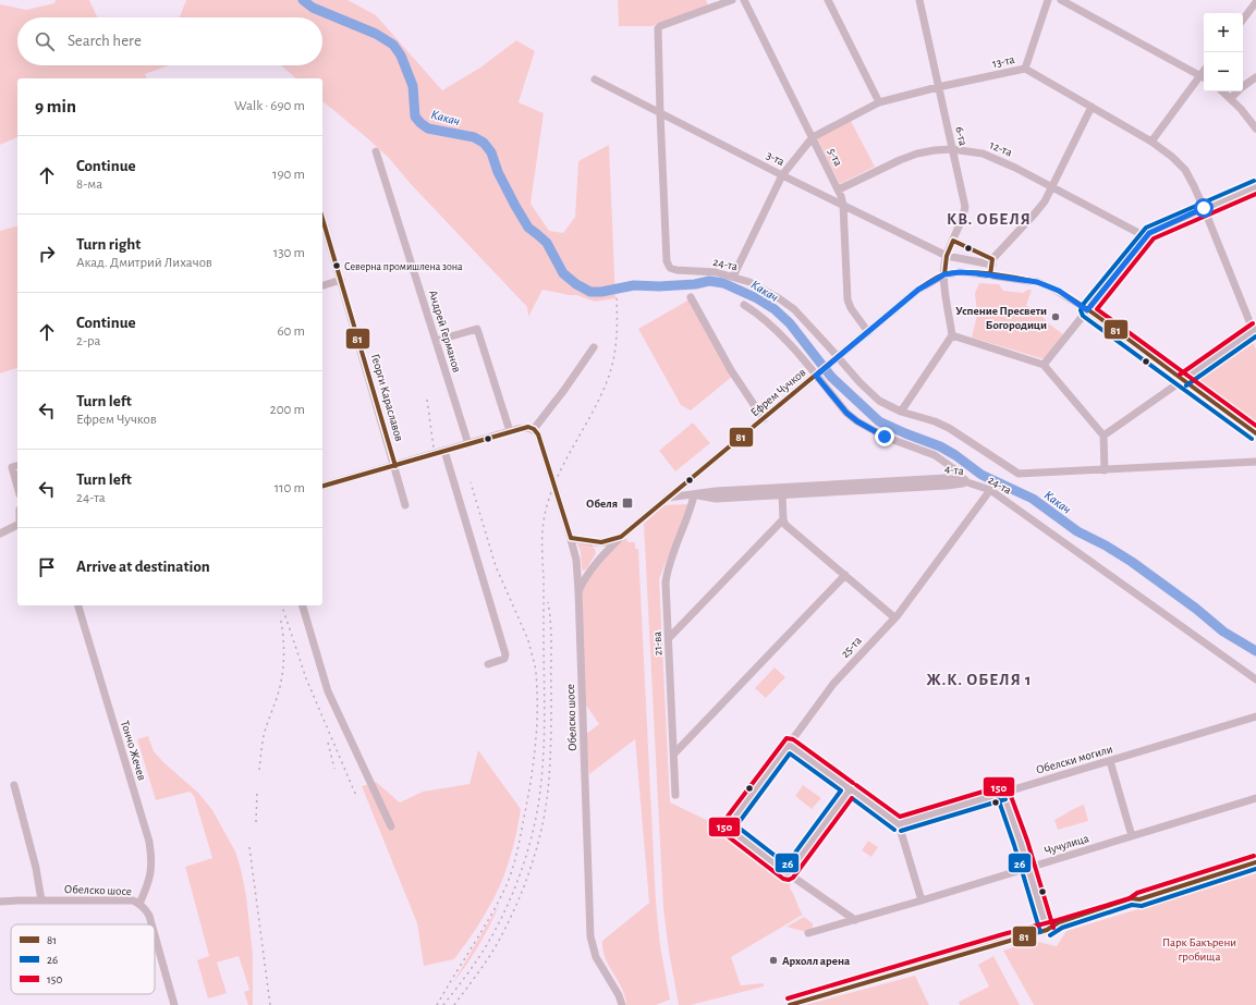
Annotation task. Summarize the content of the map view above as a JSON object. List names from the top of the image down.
{
  "streets": {
    "street": [
      "13-та",
      "6-та",
      "12-та",
      "5-та",
      "3-та",
      "24-та",
      "Андрей Германов",
      "Ефрем Чучков",
      "Георги Караславов",
      "4-та",
      "21-ва",
      "25-та",
      "Обелско шосе",
      "Тончо Жечев",
      "Обелски могили",
      "Чучулица"
    ]
  },
  "crossings": [
    ["13-та", "6-та"],
    ["13-та", "5-та"],
    ["13-та", "3-та"],
    ["13-та", "24-та"],
    ["6-та", "12-та"],
    ["6-та", "3-та"],
    ["6-та", "Ефрем Чучков"],
    ["12-та", "5-та"],
    ["5-та", "3-та"],
    ["5-та", "Ефрем Чучков"],
    ["3-та", "24-та"],
    ["24-та", "Ефрем Чучков"],
    ["24-та", "4-та"],
    ["24-та", "25-та"],
    ["Ефрем Чучков", "4-та"],
    ["Ефрем Чучков", "Обелско шосе"],
    ["4-та", "21-ва"],
    ["Обелско шосе", "Тончо Жечев"]
  ],
  "districts": ["КВ. ОБЕЛЯ", "Ж.К. ОБЕЛЯ 1"],
  "water": ["Какач"],
  "parks": ["Парк Бакърени гробища"],
  "places": {
    "other": ["Северна промишлена зона", "Успение Пресвети Богородици", "Архолл арена"],
    "transit": ["Обеля"]
  },
  "lines": ["transit line 26", "transit line 150", "transit line 81"],
  "legend": ["81", "26", "150"],
  "page": {
    "map_buttons": ["+", "−"],
    "search": "Search here",
    "heading": ["9 min", "Walk · 690 m"],
    "list": [
      ["Continue", "8-ма", "190 m"],
      ["Turn right", "Акад. Дмитрий Лихачов", "130 m"],
      ["Continue", "2-ра", "60 m"],
      ["Turn left", "Ефрем Чучков", "200 m"],
      ["Turn left", "24-та", "110 m"],
      "Arrive at destination"
    ]
  }
}
